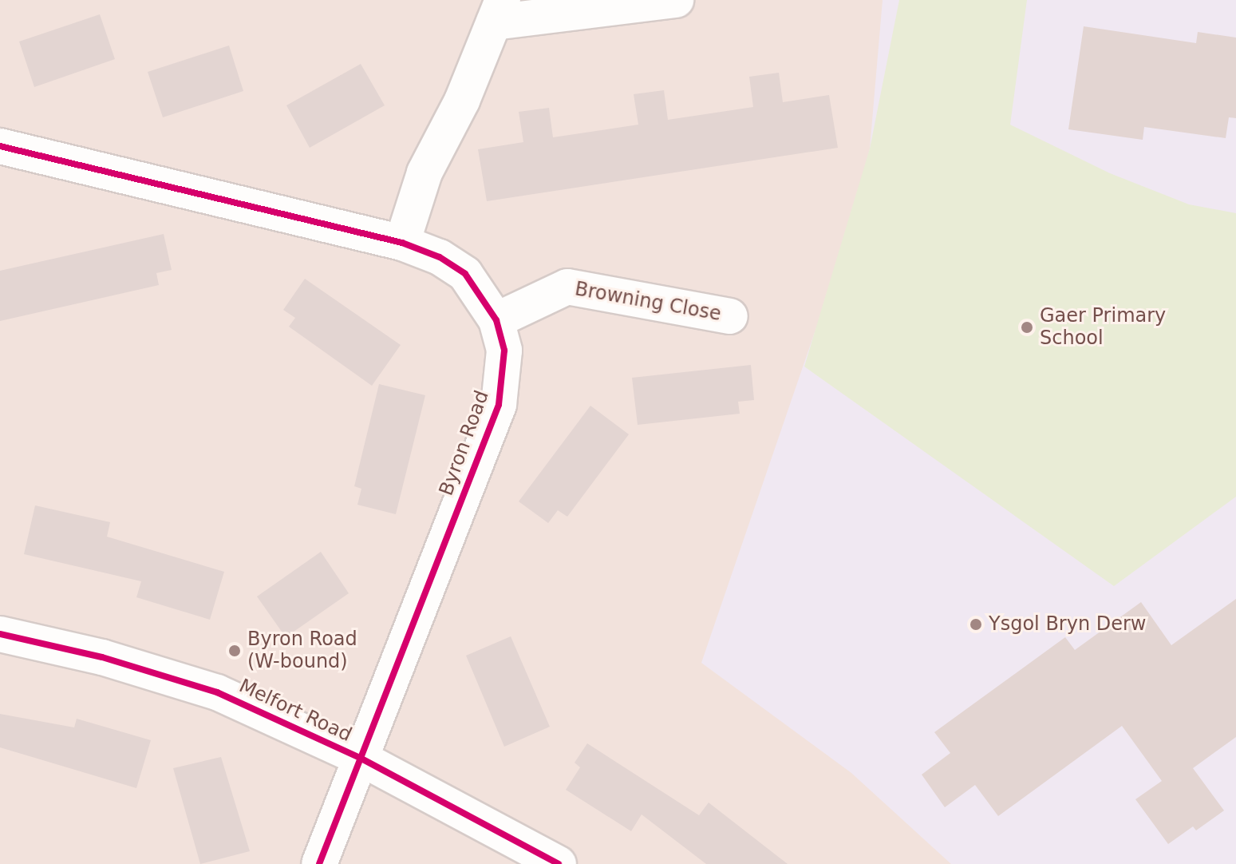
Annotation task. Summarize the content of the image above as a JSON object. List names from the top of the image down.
{
  "streets": {
    "street": ["Browning Close", "Byron Road", "Melfort Road"]
  },
  "crossings": [
    ["Browning Close", "Byron Road"],
    ["Byron Road", "Melfort Road"]
  ],
  "places": ["Gaer Primary School", "Ysgol Bryn Derw", "Byron Road (W-bound)"]
}
